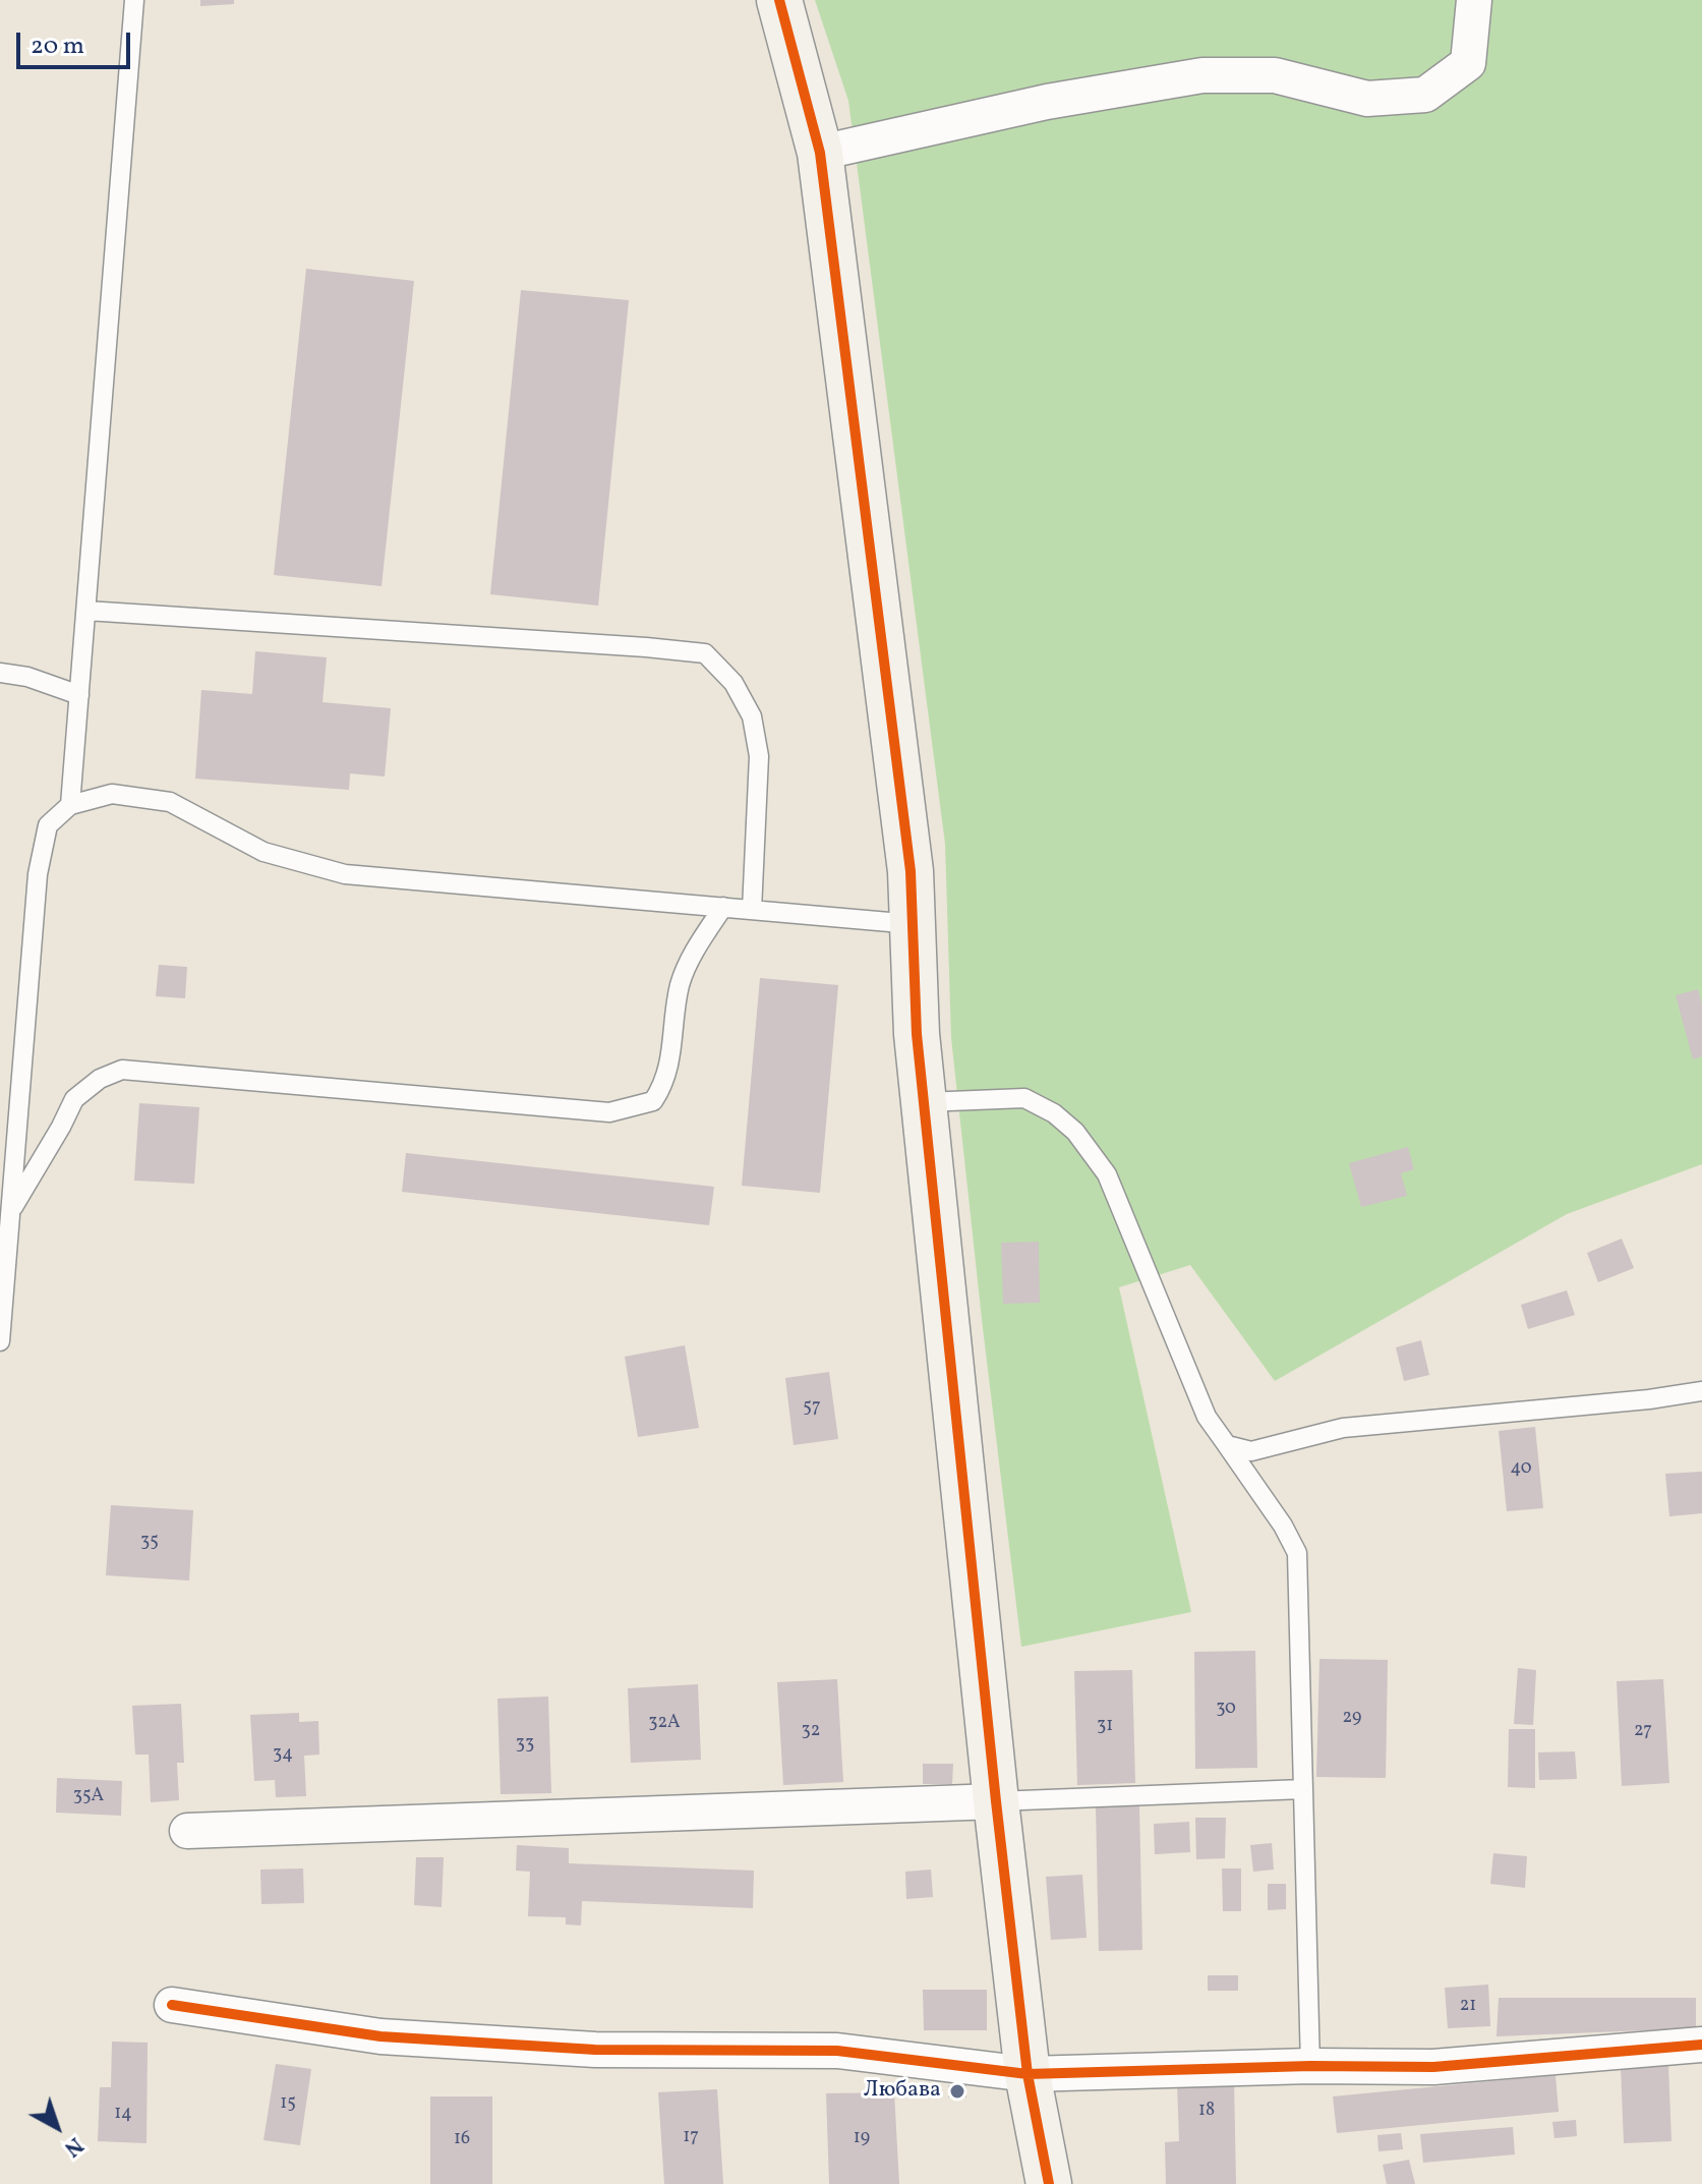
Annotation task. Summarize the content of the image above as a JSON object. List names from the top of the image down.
{
  "places": ["Любава"],
  "house_numbers": [
    "57",
    "40",
    "35",
    "30",
    "29",
    "32А",
    "31",
    "32",
    "27",
    "33",
    "34",
    "35А",
    "21",
    "15",
    "18",
    "14",
    "17",
    "19",
    "16"
  ],
  "scale_bar": "20 m",
  "north": "bottom right"
}
